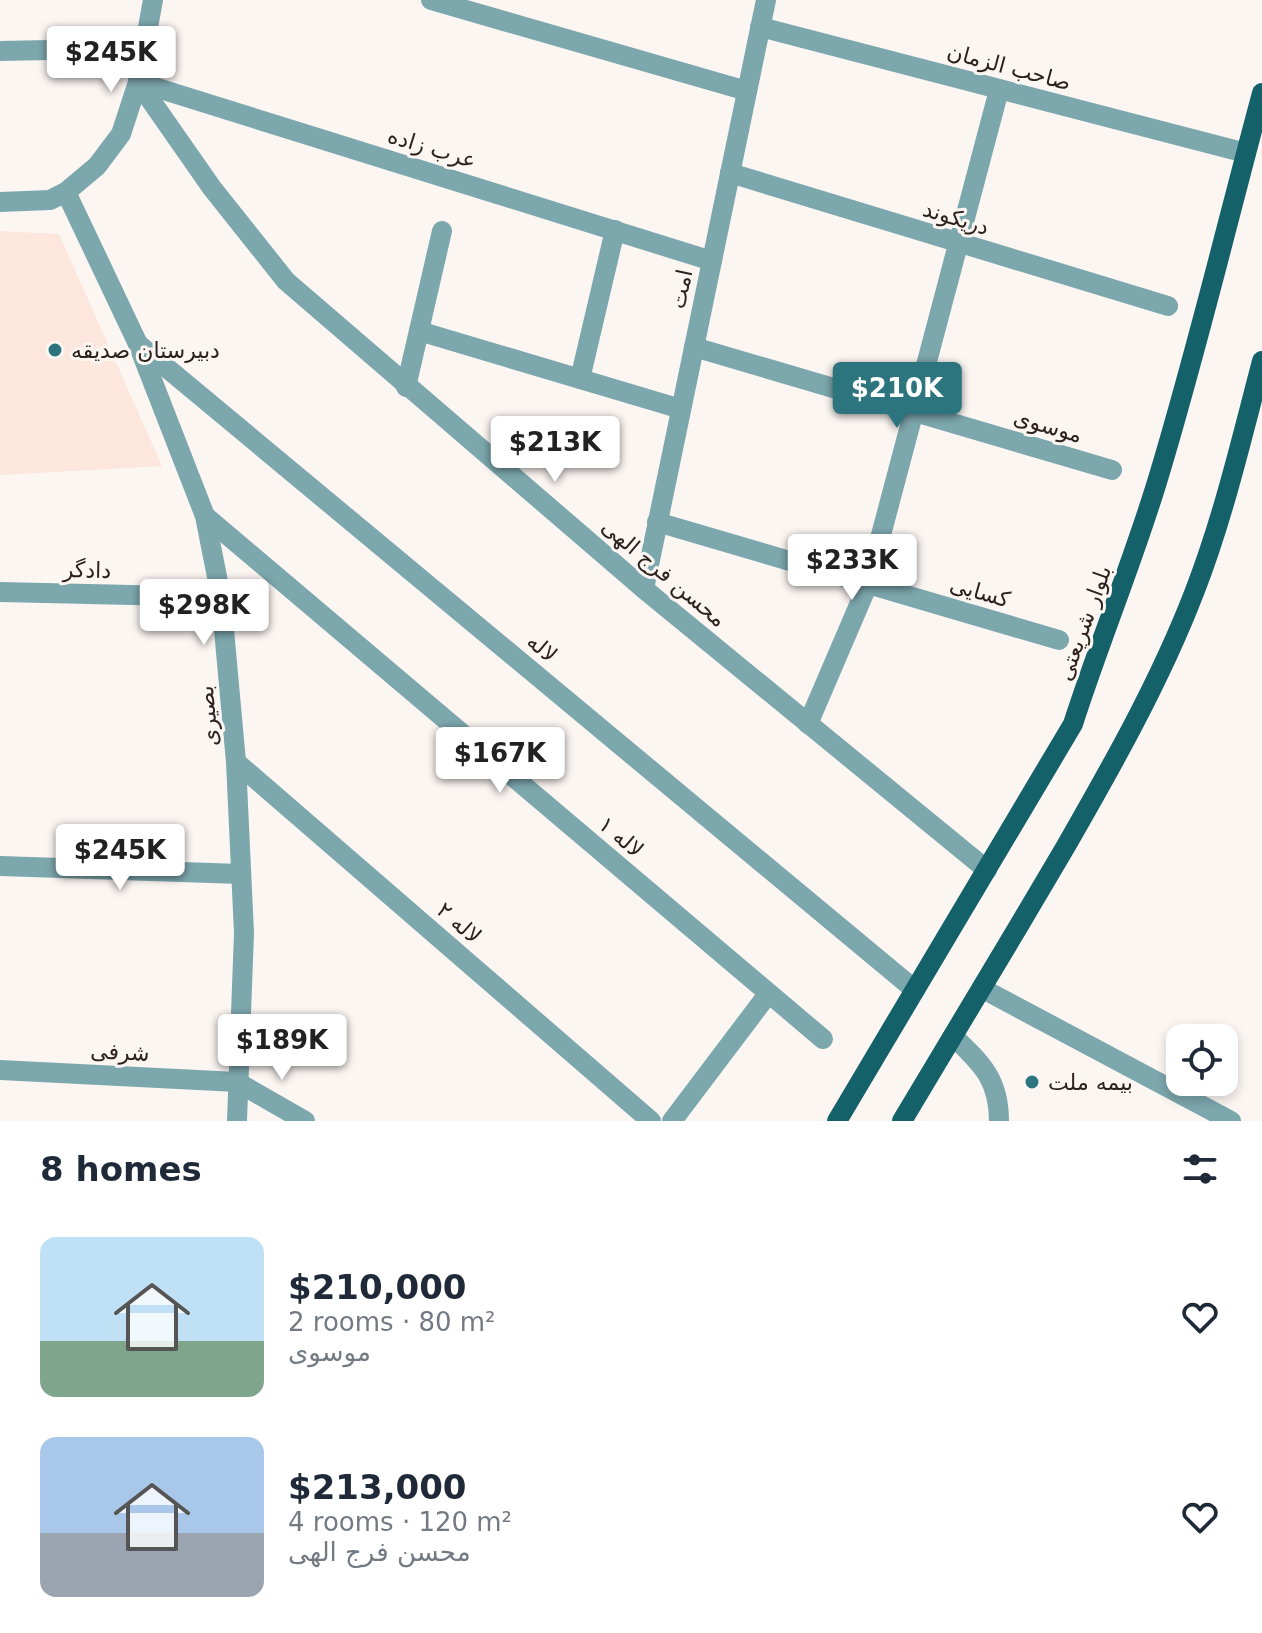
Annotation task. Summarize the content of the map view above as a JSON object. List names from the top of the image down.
{
  "streets": {
    "main road": ["بلوار شریعتی"],
    "street": [
      "صاحب الزمان",
      "عرب زاده",
      "دریکوند",
      "امت",
      "موسوی",
      "دادگر",
      "محسن فرج الهی",
      "کسایی",
      "لاله",
      "بصیری",
      "لاله ۱",
      "لاله ۲",
      "شرفی"
    ]
  },
  "crossings": [
    ["صاحب الزمان", "امت"],
    ["صاحب الزمان", "بلوار شریعتی"],
    ["عرب زاده", "امت"],
    ["عرب زاده", "محسن فرج الهی"],
    ["دریکوند", "امت"],
    ["امت", "موسوی"],
    ["امت", "محسن فرج الهی"],
    ["امت", "کسایی"],
    ["دادگر", "بصیری"],
    ["محسن فرج الهی", "بلوار شریعتی"],
    ["بلوار شریعتی", "لاله"],
    ["لاله", "بصیری"],
    ["بصیری", "لاله ۱"],
    ["بصیری", "لاله ۲"],
    ["بصیری", "شرفی"]
  ],
  "places": ["دبیرستان صدیقه", "بیمه ملت"],
  "page": {
    "price": [
      "$245K",
      "$210K",
      "$213K",
      "$233K",
      "$298K",
      "$167K",
      "$245K",
      "$189K"
    ],
    "heading": "8 homes",
    "list": [
      {
        "name": "$210,000",
        "note": "2 rooms · 80 m² · موسوی"
      },
      {
        "name": "$213,000",
        "note": "4 rooms · 120 m² · محسن فرج الهی"
      }
    ]
  }
}
